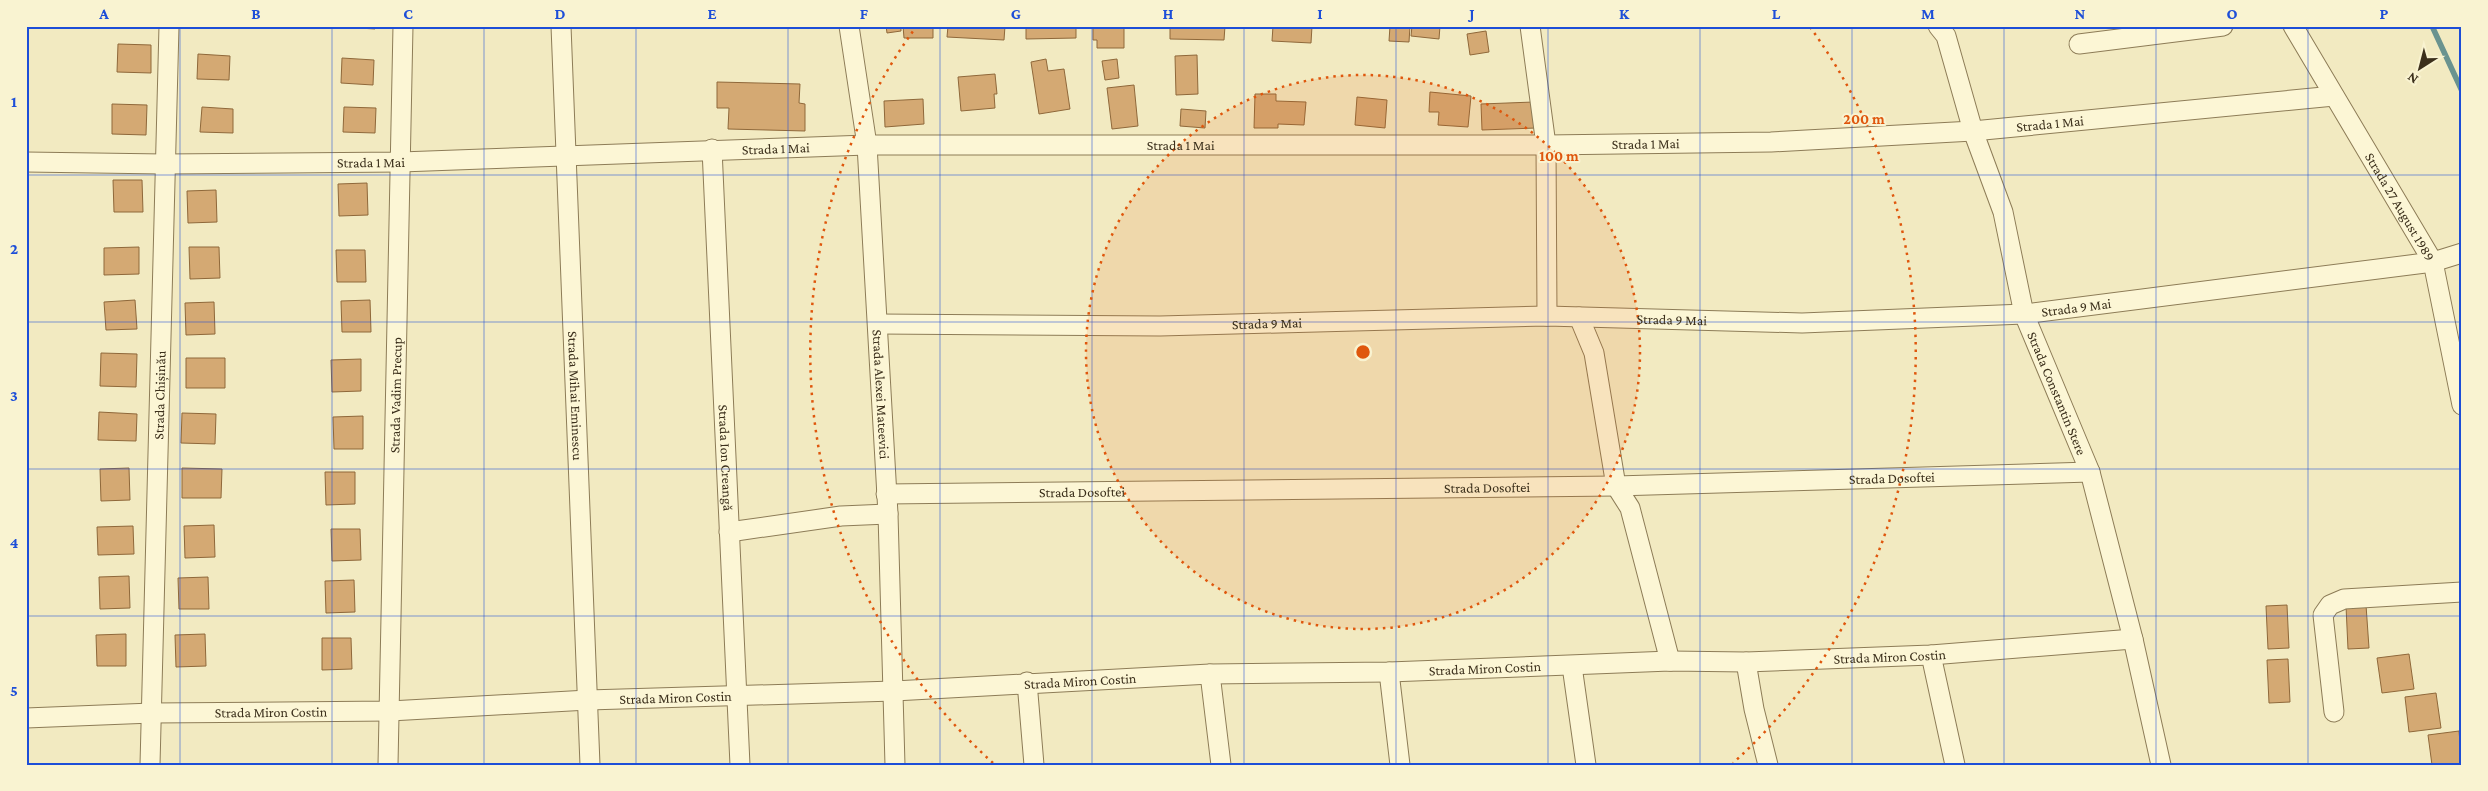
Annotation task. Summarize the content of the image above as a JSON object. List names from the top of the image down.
{
  "streets": {
    "street": [
      "Strada 1 Mai",
      "Strada 27 August 1989",
      "Strada 9 Mai",
      "Strada Constantin Stere",
      "Strada Chișinău",
      "Strada Mihai Eminescu",
      "Strada Alexei Mateevici",
      "Strada Vadim Precup",
      "Strada Ion Creangă",
      "Strada Dosoftei",
      "Strada Miron Costin"
    ]
  },
  "crossings": [
    ["Strada 1 Mai", "Strada 27 August 1989"],
    ["Strada 1 Mai", "Strada Constantin Stere"],
    ["Strada 1 Mai", "Strada Chișinău"],
    ["Strada 1 Mai", "Strada Mihai Eminescu"],
    ["Strada 1 Mai", "Strada Alexei Mateevici"],
    ["Strada 1 Mai", "Strada Vadim Precup"],
    ["Strada 1 Mai", "Strada Ion Creangă"],
    ["Strada 27 August 1989", "Strada 9 Mai"],
    ["Strada 9 Mai", "Strada Constantin Stere"],
    ["Strada 9 Mai", "Strada Alexei Mateevici"],
    ["Strada Constantin Stere", "Strada Dosoftei"],
    ["Strada Constantin Stere", "Strada Miron Costin"],
    ["Strada Chișinău", "Strada Miron Costin"],
    ["Strada Mihai Eminescu", "Strada Miron Costin"],
    ["Strada Alexei Mateevici", "Strada Dosoftei"],
    ["Strada Alexei Mateevici", "Strada Miron Costin"],
    ["Strada Vadim Precup", "Strada Miron Costin"],
    ["Strada Ion Creangă", "Strada Miron Costin"]
  ],
  "north": "bottom left",
  "grid": {
    "columns": [
      "A",
      "B",
      "C",
      "D",
      "E",
      "F",
      "G",
      "H",
      "I",
      "J",
      "K",
      "L",
      "M",
      "N",
      "O",
      "P"
    ],
    "rows": [
      "1",
      "2",
      "3",
      "4",
      "5"
    ]
  },
  "rings": ["200 m", "100 m"]
}
